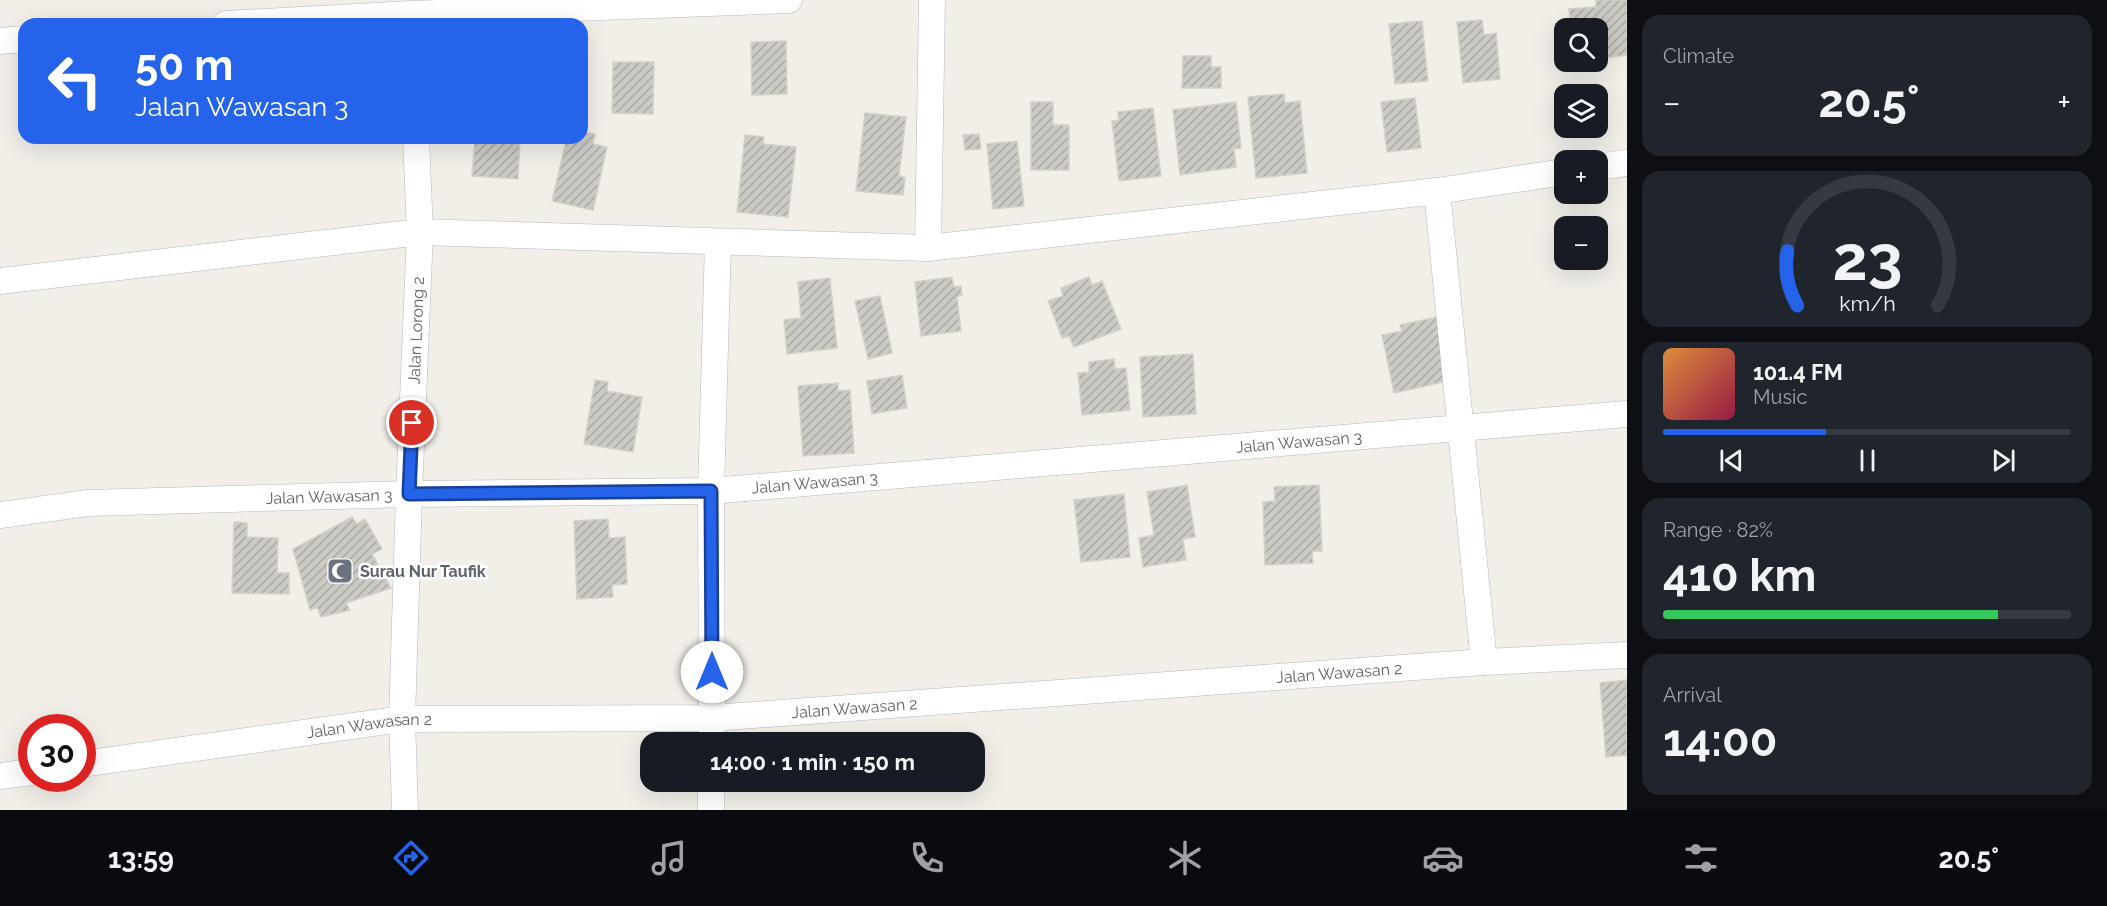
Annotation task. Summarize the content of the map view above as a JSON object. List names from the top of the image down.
{
  "streets": {
    "street": ["Jalan Lorong 2", "Jalan Wawasan 3", "Jalan Wawasan 2"]
  },
  "crossings": [
    ["Jalan Lorong 2", "Jalan Wawasan 3"],
    ["Jalan Lorong 2", "Jalan Wawasan 2"]
  ],
  "places": {
    "mosque": ["Surau Nur Taufik"]
  },
  "page": {
    "tile": [
      "Climate",
      ["Range · 82%", "410 km"],
      ["Arrival", "14:00"]
    ],
    "map_buttons": ["+", "−"],
    "turn": ["50 m", "Jalan Wawasan 3"],
    "heat": ["−", "20.5°", "+"],
    "song": ["101.4 FM", "Music"],
    "limit": "30",
    "trip": "14:00 · 1 min · 150 m",
    "tabs": ["13:59", "20.5°"],
    "gauge": ["23", "km/h"]
  }
}
